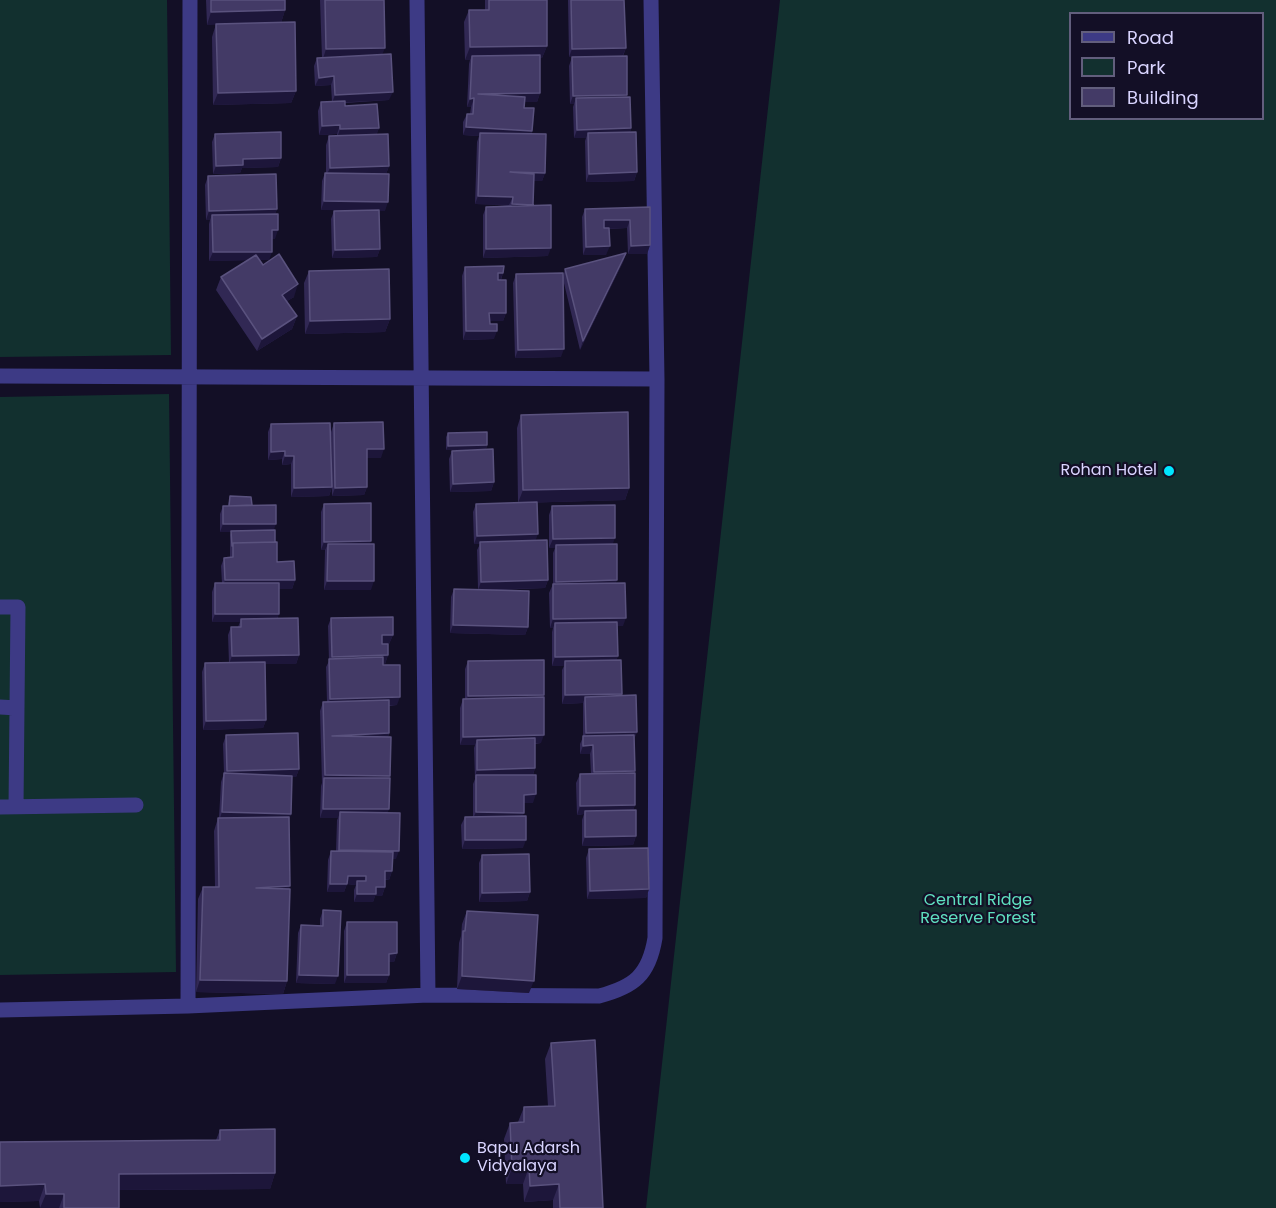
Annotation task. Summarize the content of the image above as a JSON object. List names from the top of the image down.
{
  "parks": ["Central Ridge Reserve Forest"],
  "places": ["Rohan Hotel", "Bapu Adarsh Vidyalaya"],
  "legend": ["Road", "Park", "Building"]
}
